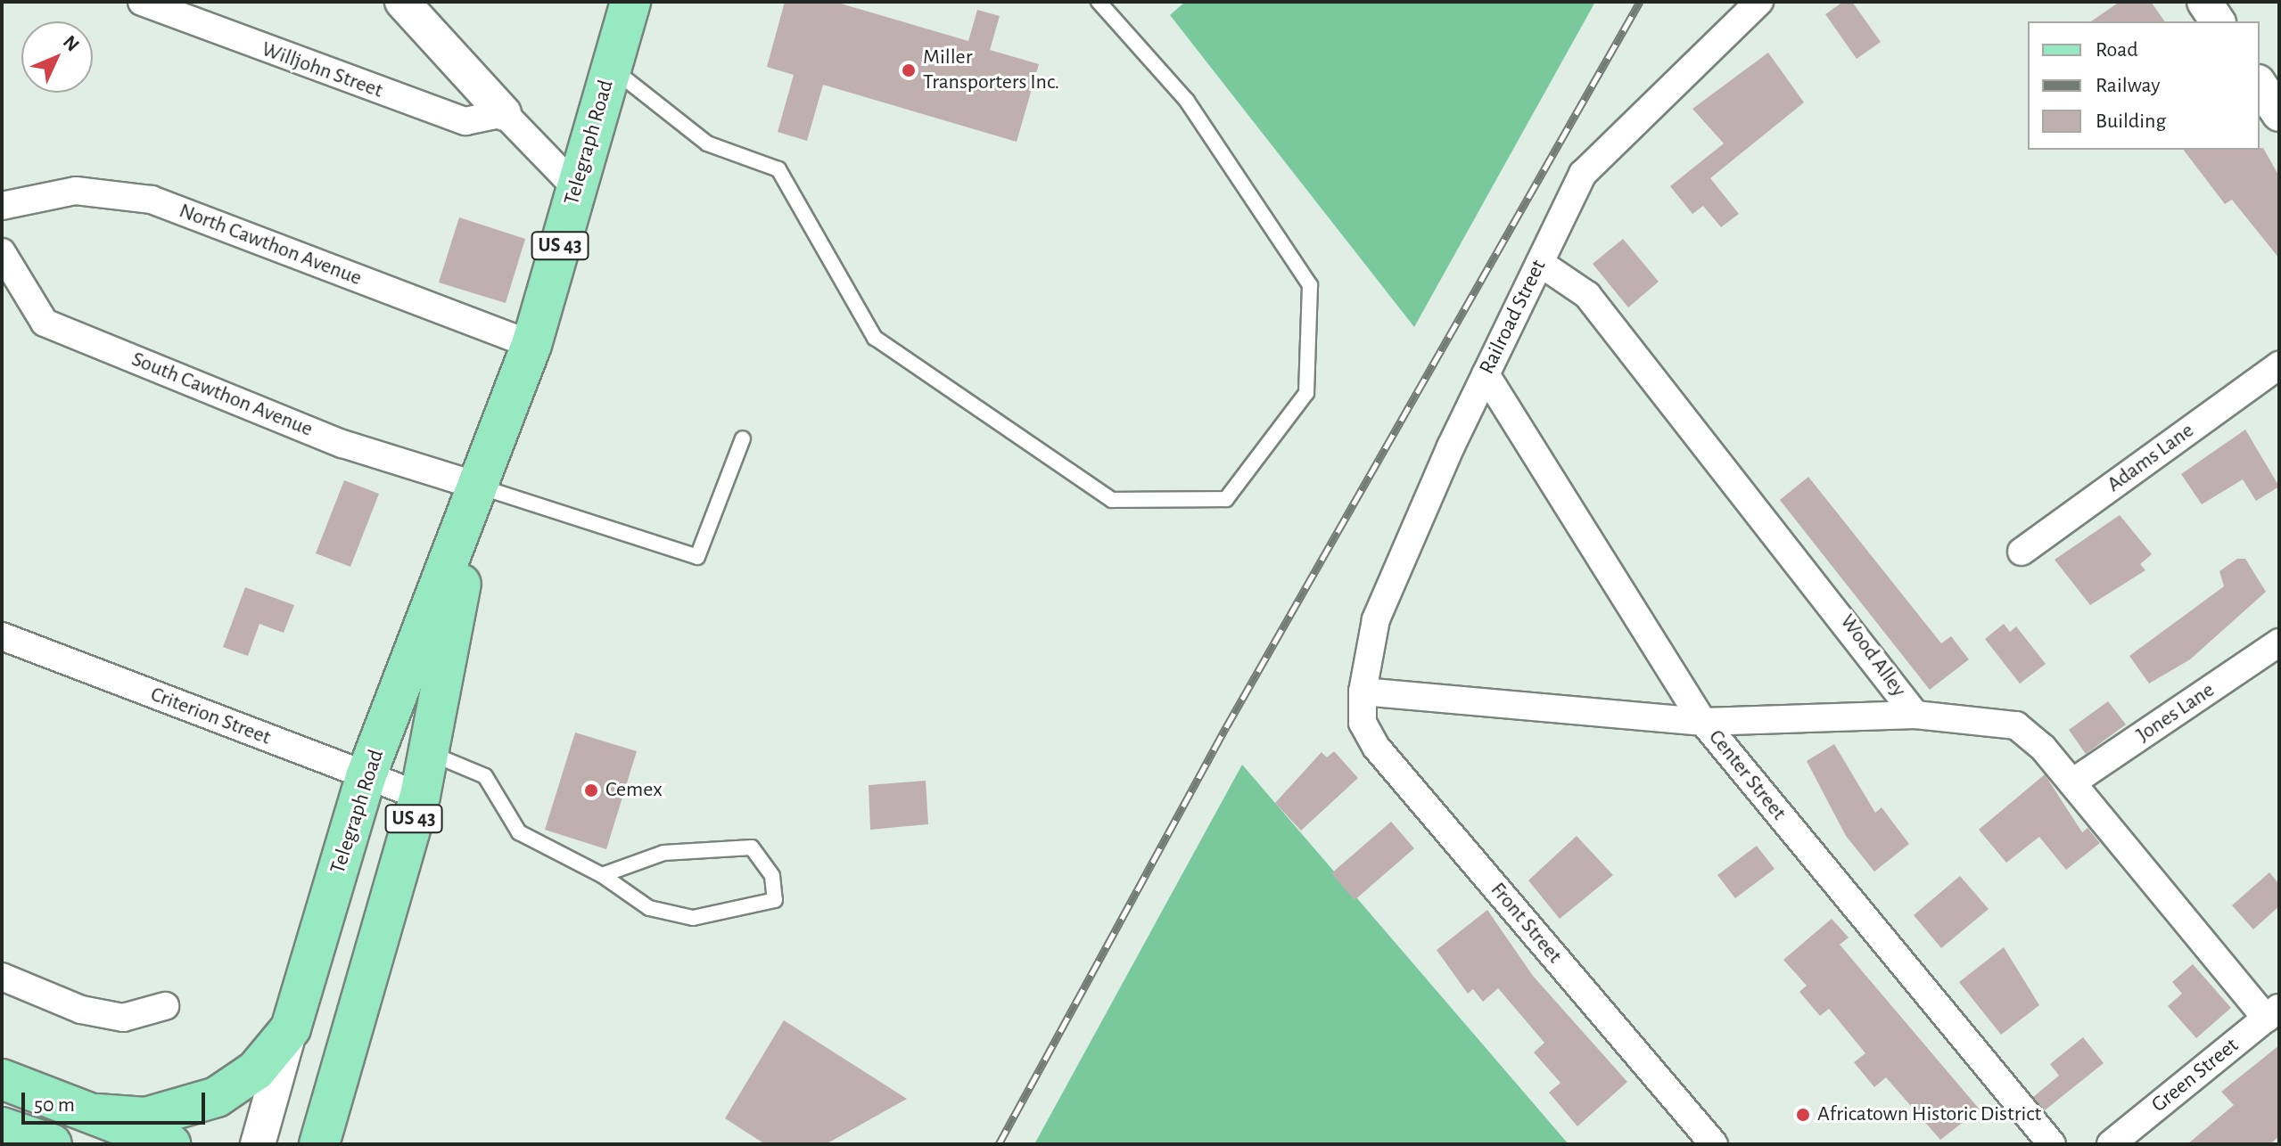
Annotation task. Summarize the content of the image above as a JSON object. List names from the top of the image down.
{
  "streets": {
    "main road": ["Telegraph Road", "US 43"],
    "street": [
      "Willjohn Street",
      "North Cawthon Avenue",
      "Railroad Street",
      "South Cawthon Avenue",
      "Adams Lane",
      "Wood Alley",
      "Jones Lane",
      "Criterion Street",
      "Center Street",
      "Front Street",
      "Green Street"
    ]
  },
  "crossings": [
    ["Telegraph Road", "North Cawthon Avenue"],
    ["Telegraph Road", "South Cawthon Avenue"],
    ["Telegraph Road", "Criterion Street"],
    ["Railroad Street", "Wood Alley"],
    ["Railroad Street", "Center Street"],
    ["Railroad Street", "Front Street"],
    ["Wood Alley", "Jones Lane"],
    ["Wood Alley", "Green Street"]
  ],
  "places": ["Miller Transporters Inc.", "Cemex", "Africatown Historic District"],
  "legend": ["Road", "Railway", "Building"],
  "scale_bar": "50 m",
  "north": "top right"
}
